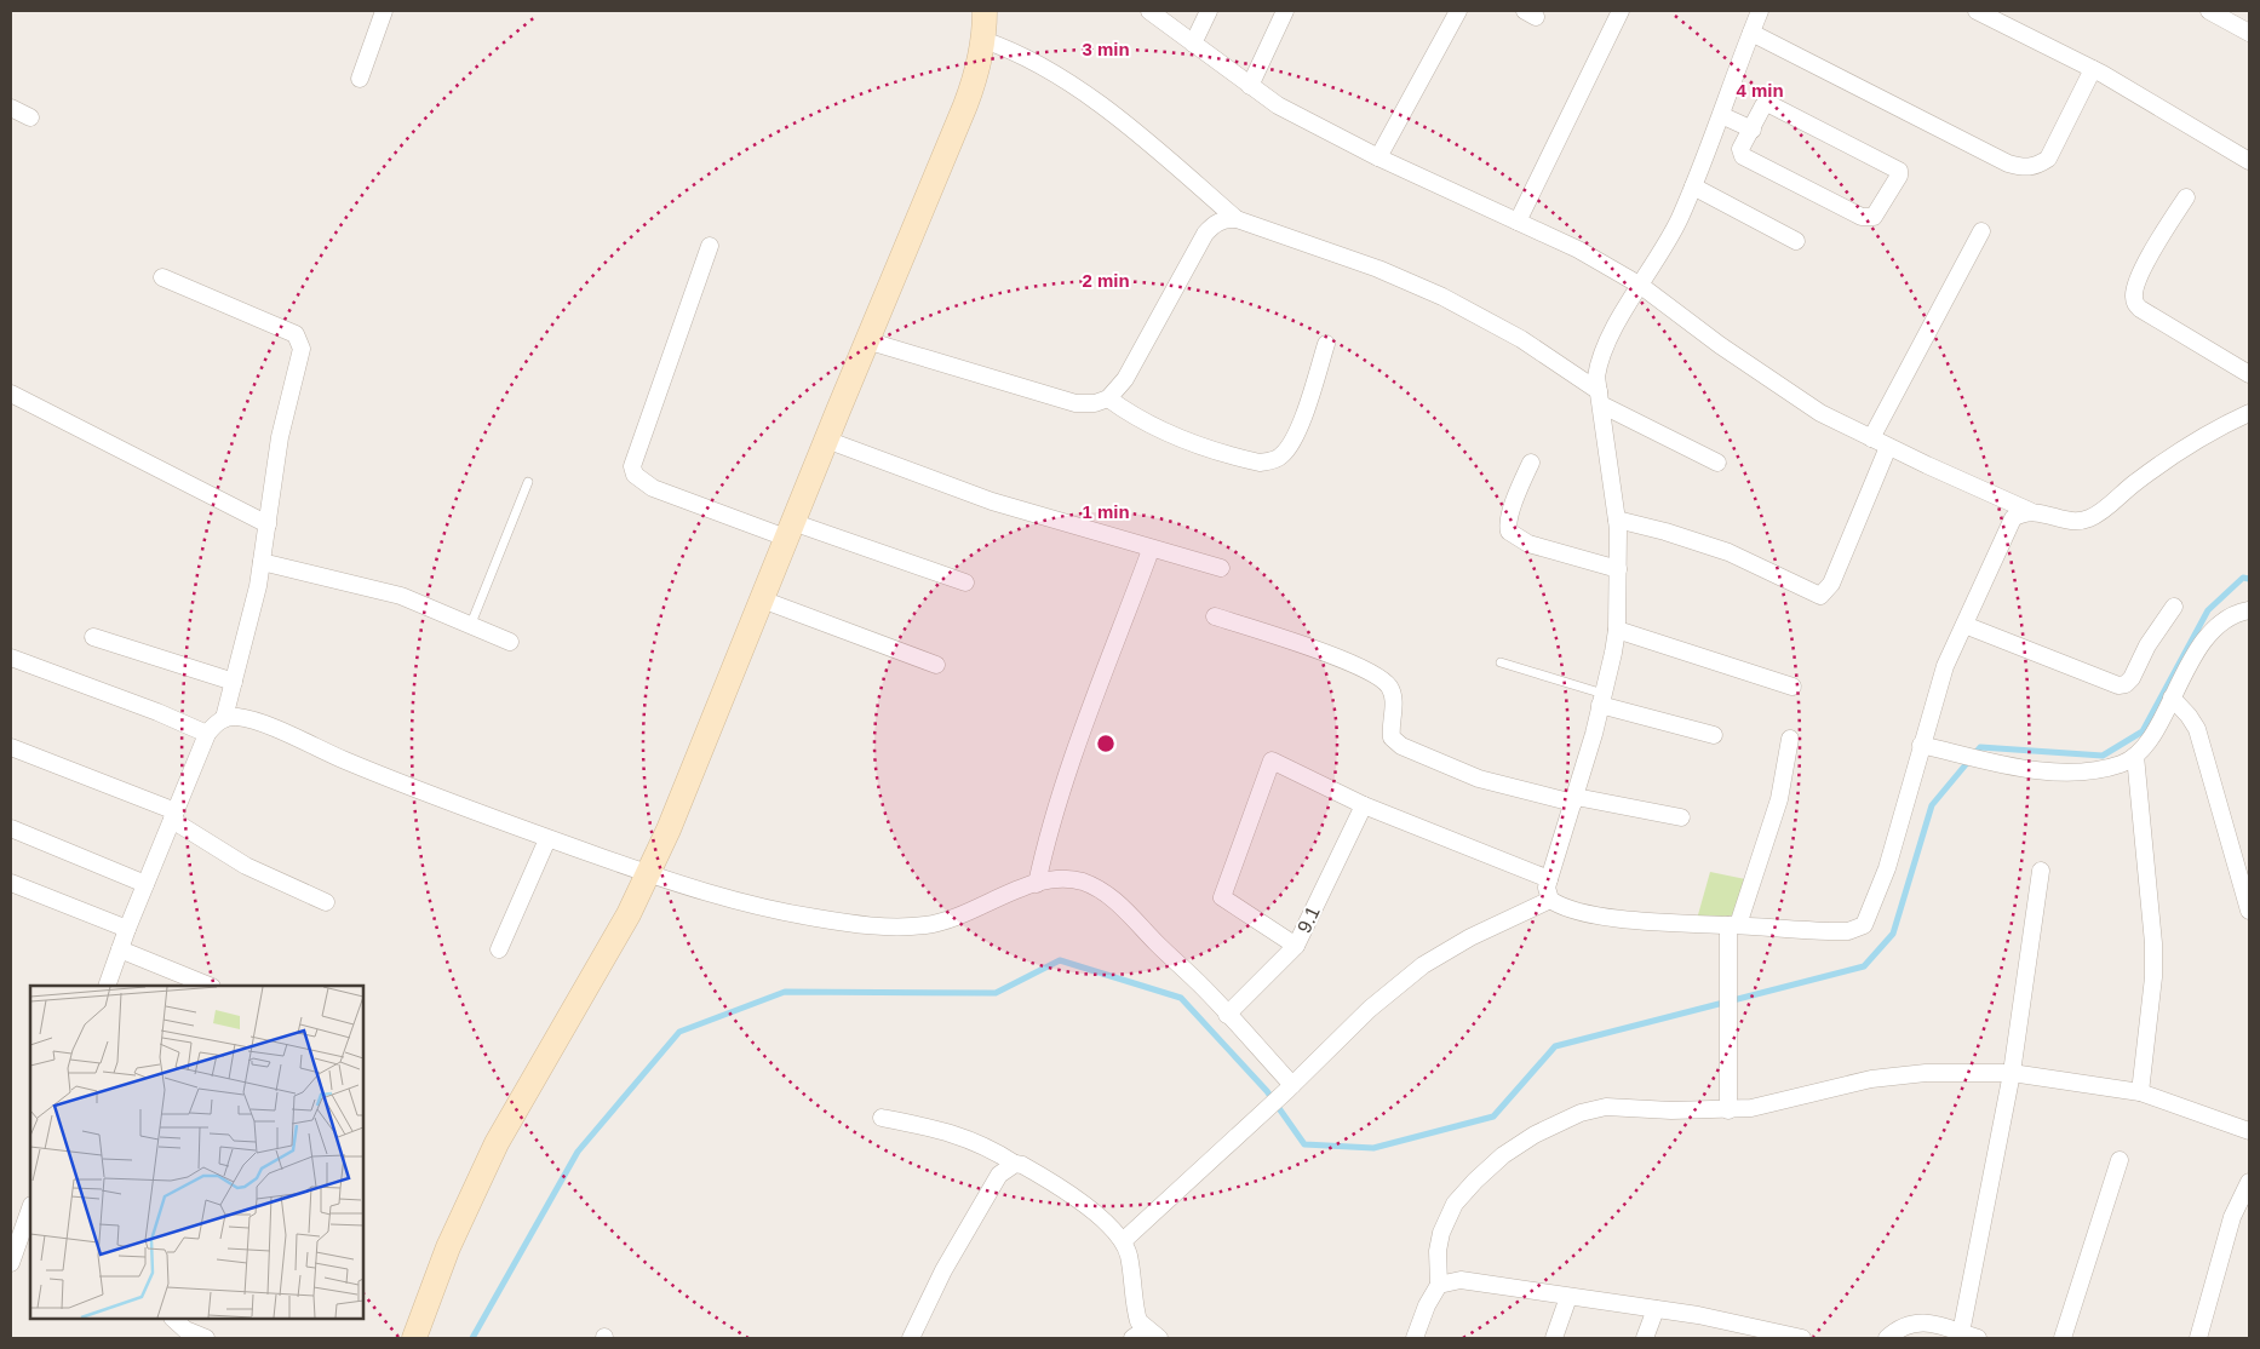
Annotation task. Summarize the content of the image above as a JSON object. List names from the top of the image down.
{
  "streets": {
    "street": ["9.1"]
  },
  "rings": [
    "3 min",
    "4 min",
    "2 min",
    "1 min"
  ]
}
